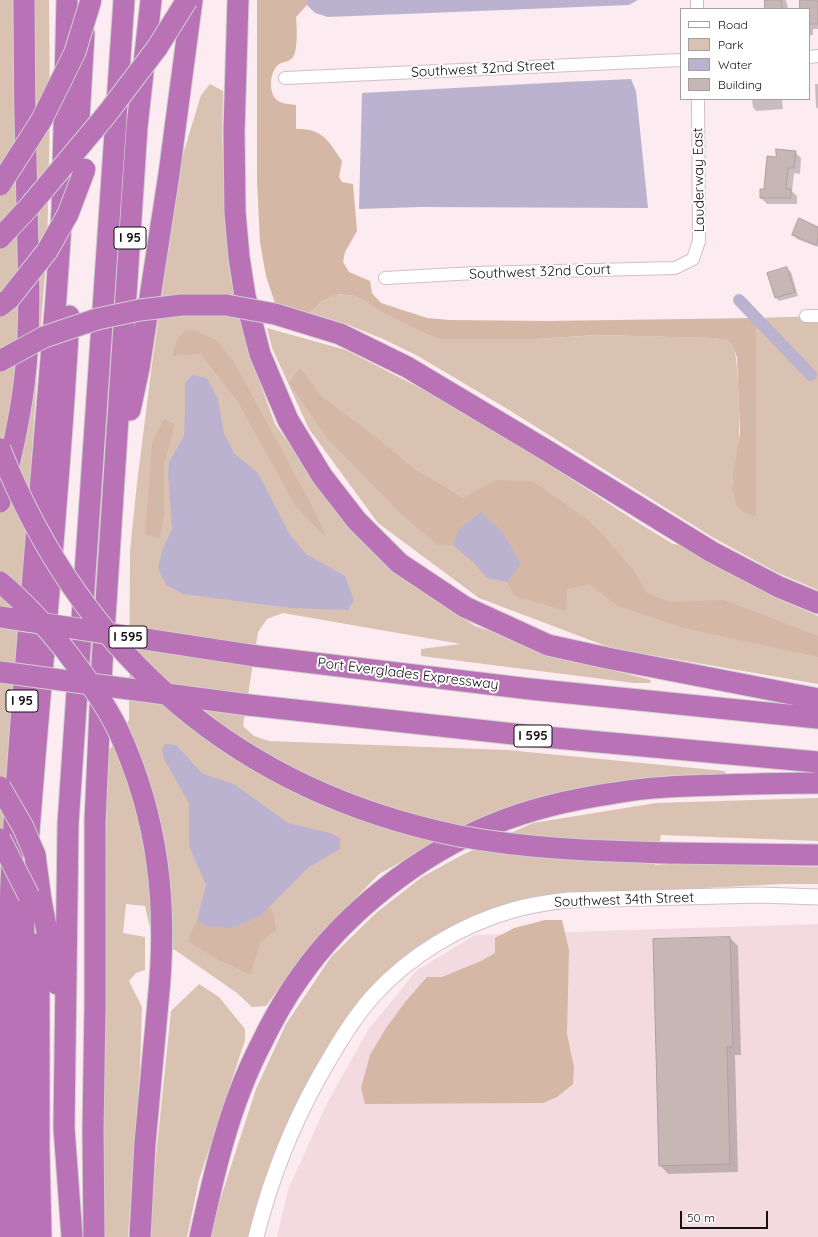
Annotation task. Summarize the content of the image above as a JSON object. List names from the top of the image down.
{
  "streets": {
    "highway": ["I 95", "I 595", "Port Everglades Expressway"],
    "street": [
      "Southwest 32nd Street",
      "Lauderway East",
      "Southwest 32nd Court",
      "Southwest 34th Street"
    ]
  },
  "crossings": [
    ["Lauderway East", "Southwest 32nd Court"]
  ],
  "legend": [
    "Road",
    "Park",
    "Water",
    "Building"
  ],
  "scale_bar": "50 m"
}
